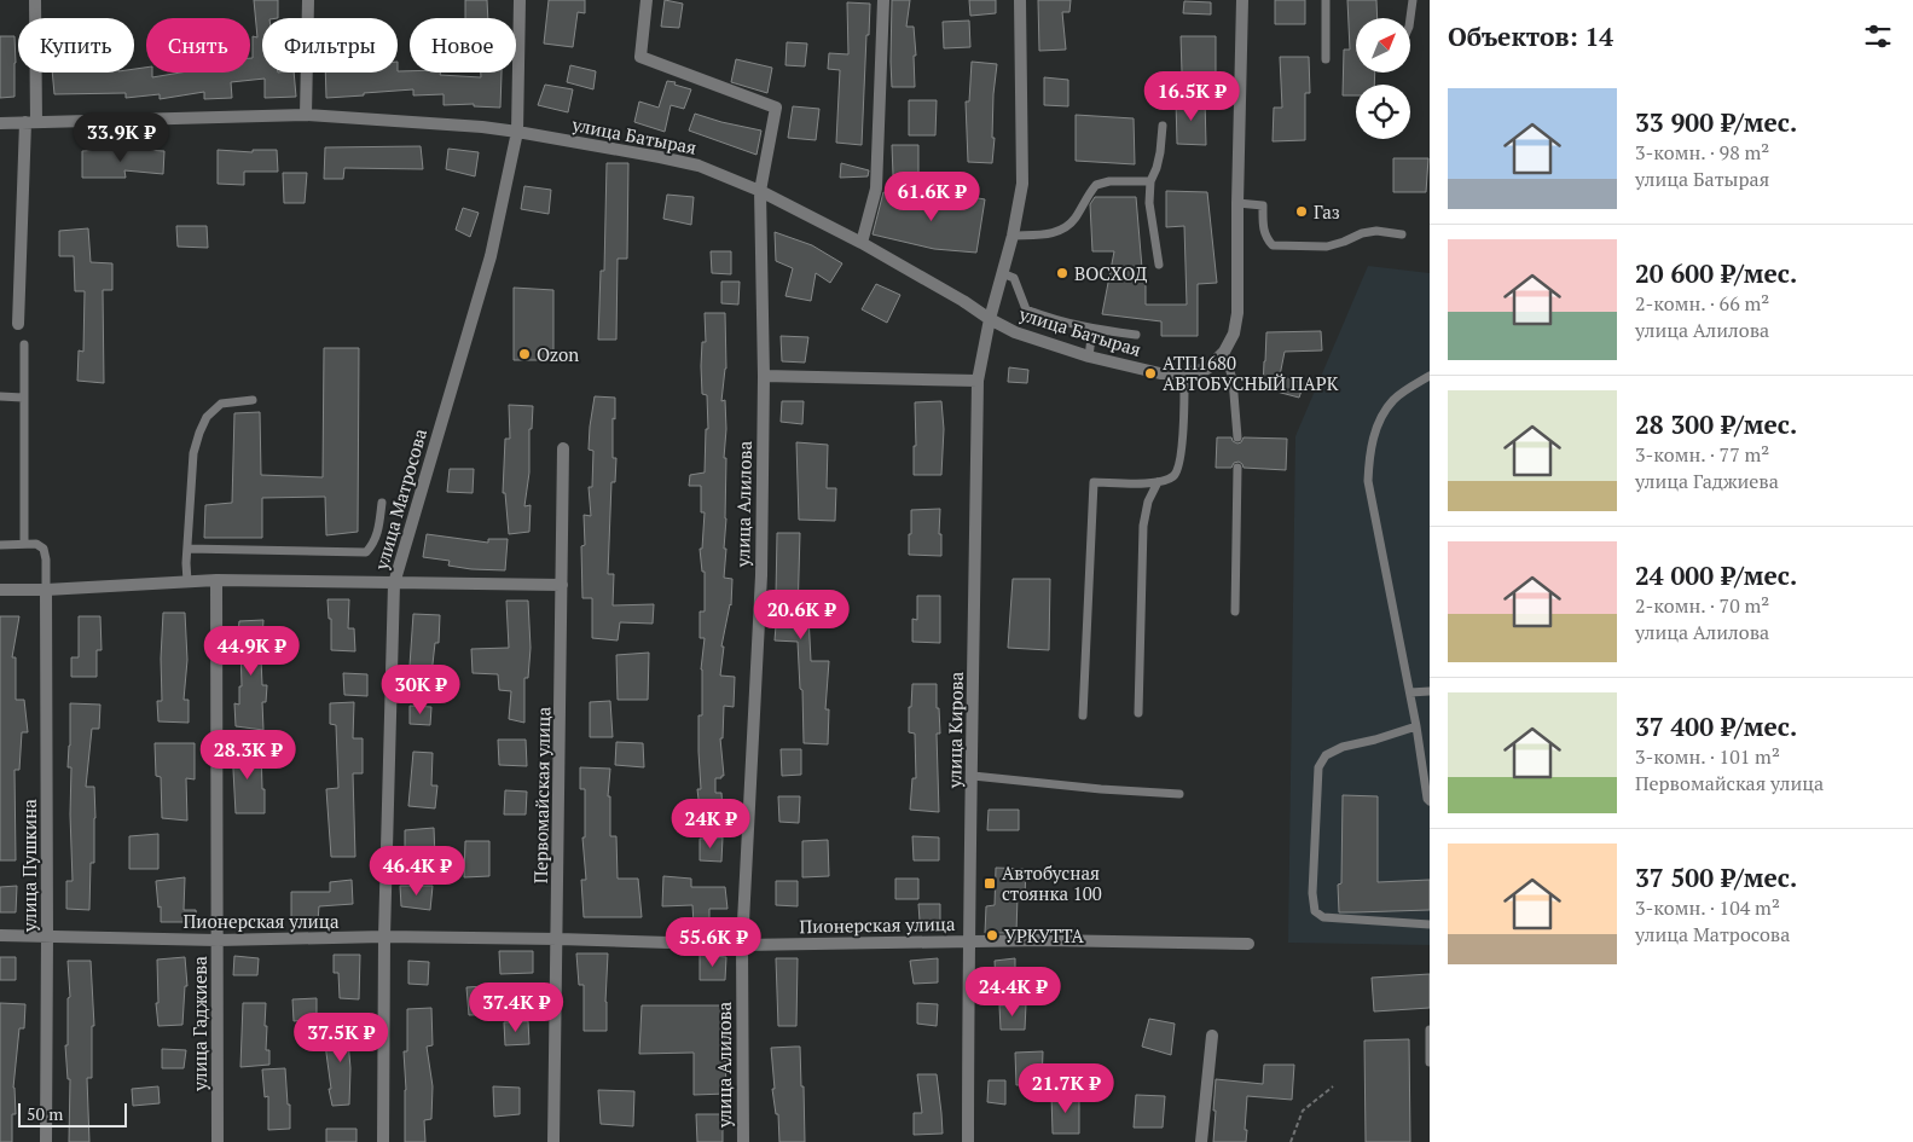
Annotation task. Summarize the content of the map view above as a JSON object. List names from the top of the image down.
{
  "streets": {
    "street": [
      "улица Батырая",
      "улица Матросова",
      "улица Алилова",
      "улица Кирова",
      "Первомайская улица",
      "улица Пушкина",
      "Пионерская улица",
      "улица Гаджиева"
    ]
  },
  "crossings": [
    ["улица Батырая", "улица Матросова"],
    ["улица Батырая", "улица Алилова"],
    ["улица Батырая", "улица Кирова"],
    ["улица Матросова", "Пионерская улица"],
    ["улица Алилова", "Пионерская улица"],
    ["улица Кирова", "Пионерская улица"],
    ["Первомайская улица", "Пионерская улица"],
    ["улица Пушкина", "Пионерская улица"],
    ["Пионерская улица", "улица Гаджиева"]
  ],
  "places": {
    "other": [
      "Газ",
      "ВОСХОД",
      "Ozon",
      "АТП1680 АВТОБУСНЫЙ ПАРК",
      "УРКУТТА"
    ],
    "transit": ["Автобусная стоянка 100"]
  },
  "scale_bar": "50 m",
  "north": "top right",
  "page": {
    "heading": "Объектов: 14",
    "chip": [
      "Купить",
      "Снять",
      "Фильтры",
      "Новое"
    ],
    "price": [
      "16.5K ₽",
      "33.9K ₽",
      "61.6K ₽",
      "20.6K ₽",
      "44.9K ₽",
      "30K ₽",
      "28.3K ₽",
      "24K ₽",
      "46.4K ₽",
      "55.6K ₽",
      "24.4K ₽",
      "37.4K ₽",
      "37.5K ₽",
      "21.7K ₽"
    ],
    "list": [
      {
        "name": "33 900 ₽/мес.",
        "note": "3-комн. · 98 m² · улица Батырая"
      },
      {
        "name": "20 600 ₽/мес.",
        "note": "2-комн. · 66 m² · улица Алилова"
      },
      {
        "name": "28 300 ₽/мес.",
        "note": "3-комн. · 77 m² · улица Гаджиева"
      },
      {
        "name": "24 000 ₽/мес.",
        "note": "2-комн. · 70 m² · улица Алилова"
      },
      {
        "name": "37 400 ₽/мес.",
        "note": "3-комн. · 101 m² · Первомайская улица"
      },
      {
        "name": "37 500 ₽/мес.",
        "note": "3-комн. · 104 m² · улица Матросова"
      }
    ],
    "scale": "50 m"
  }
}
